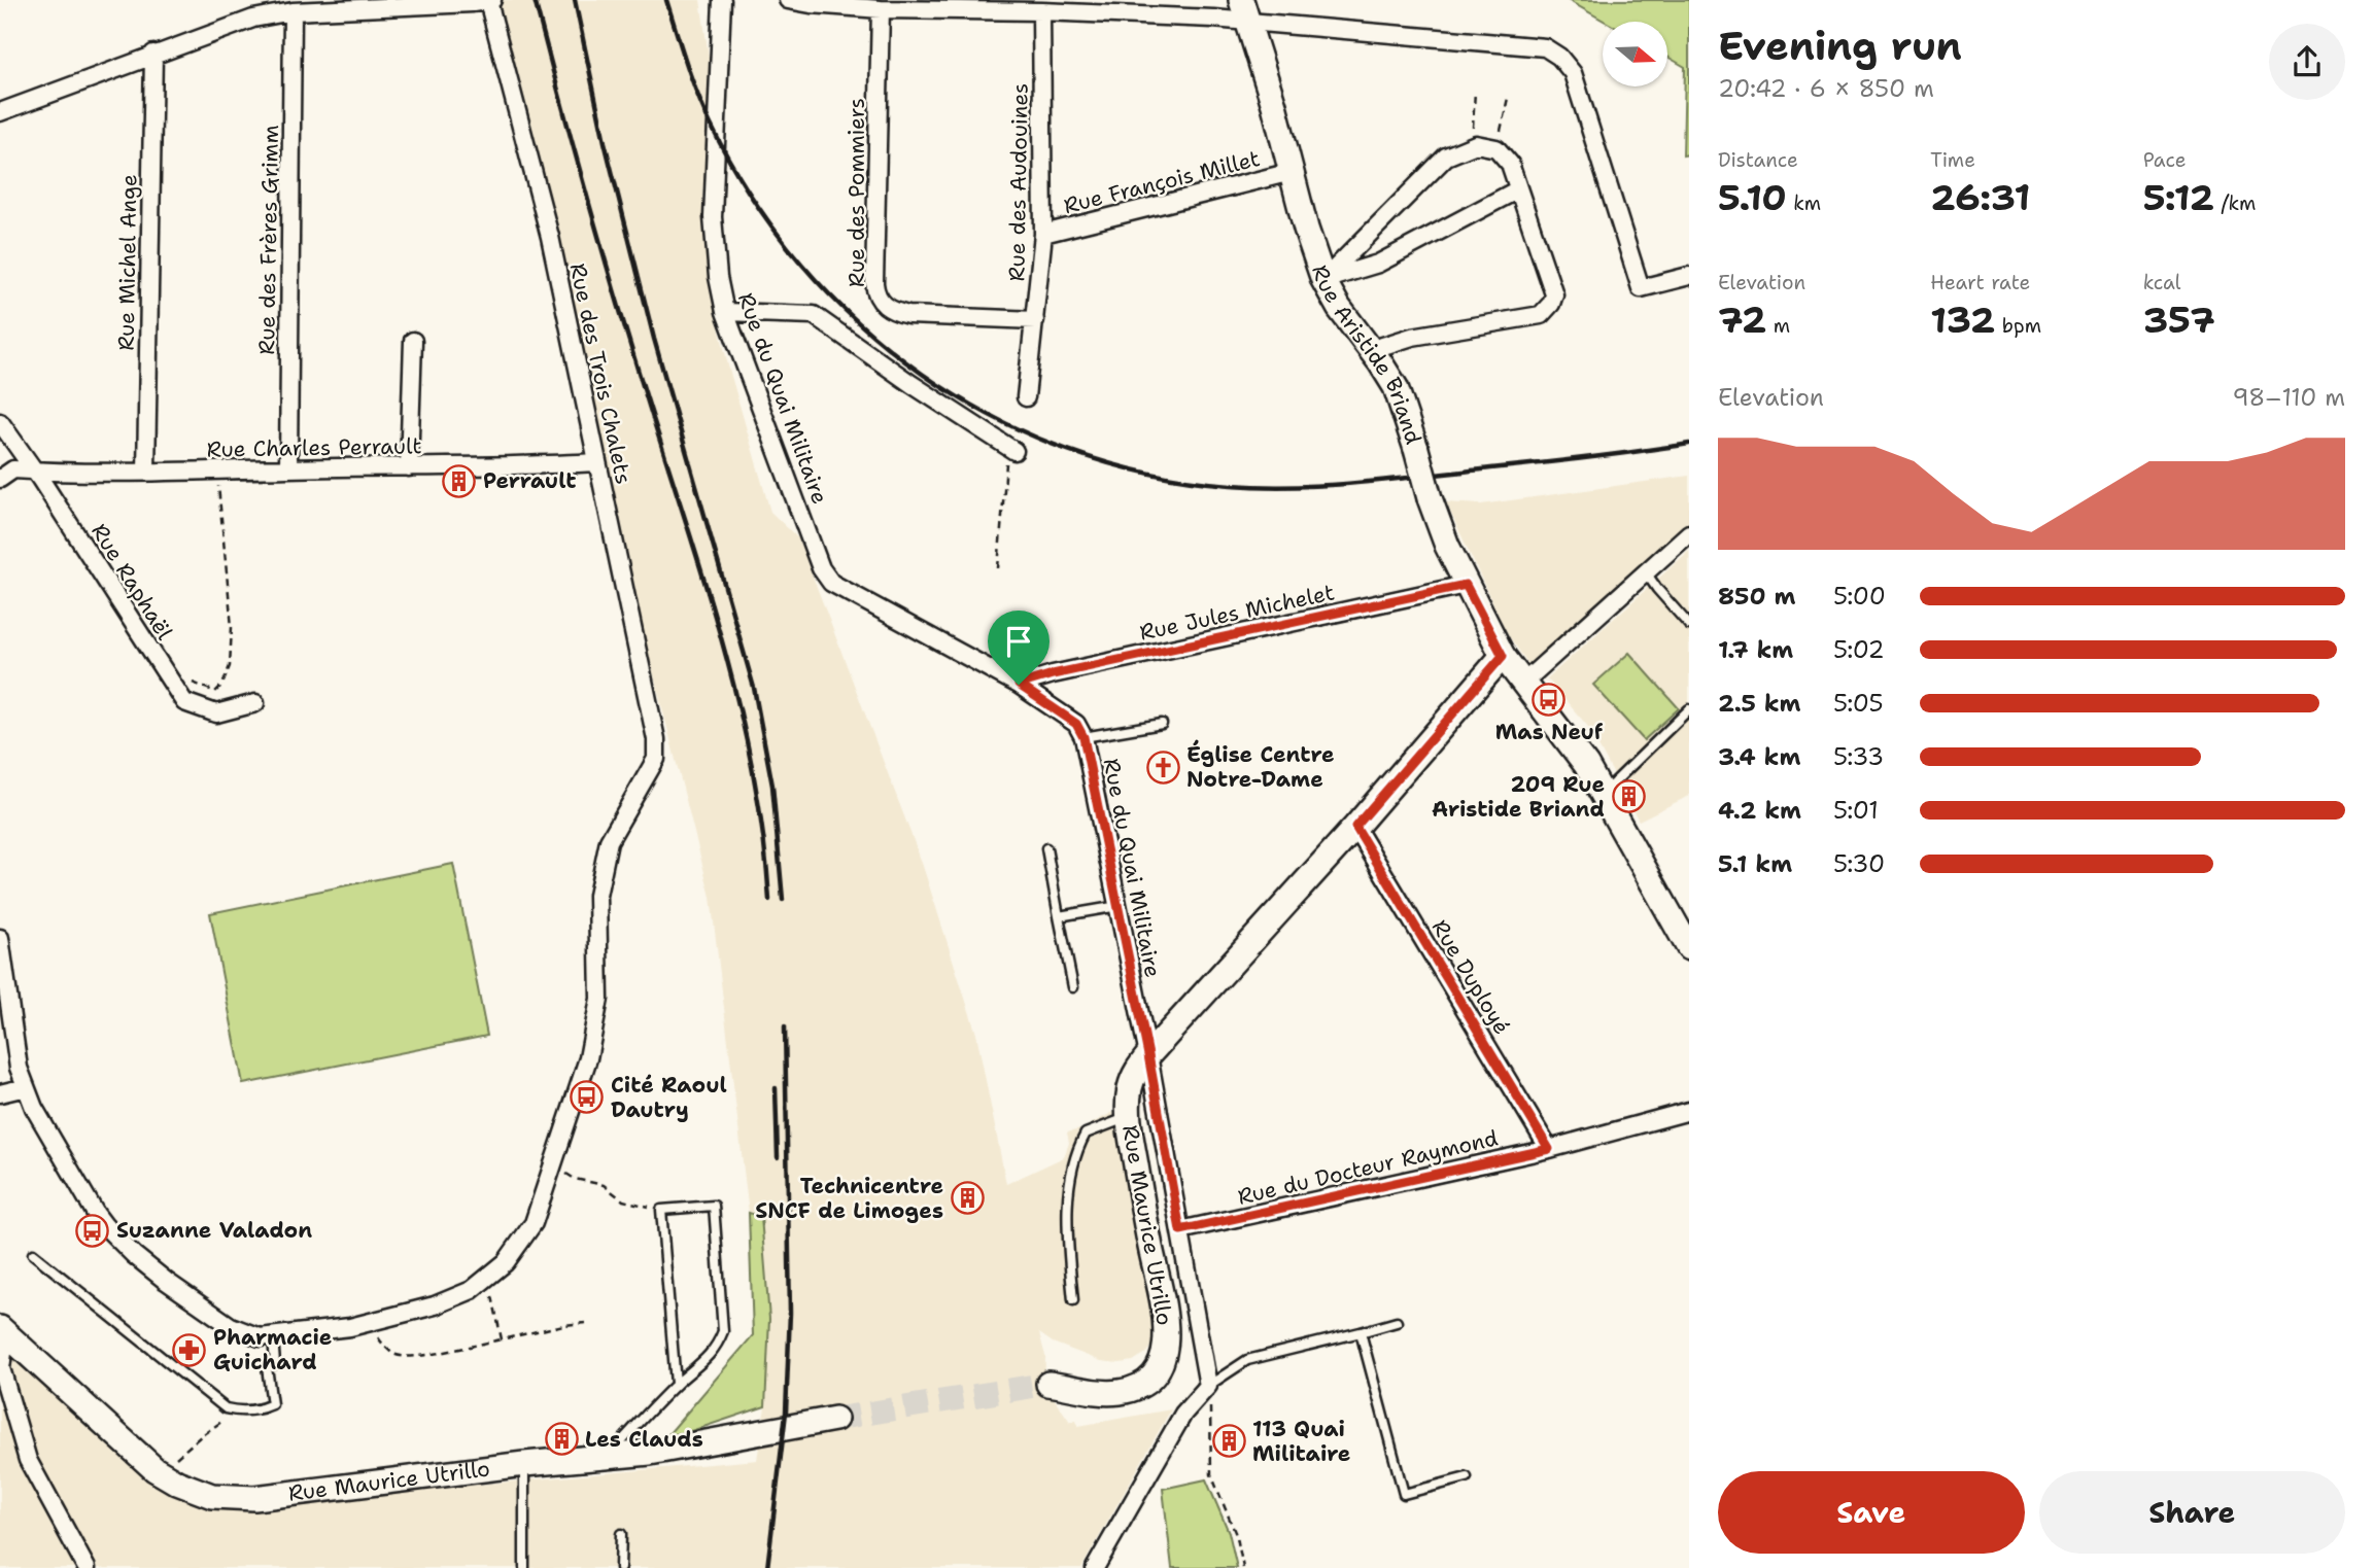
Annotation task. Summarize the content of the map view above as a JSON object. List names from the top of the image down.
{
  "streets": {
    "street": [
      "Rue des Audouines",
      "Rue François Millet",
      "Rue des Pommiers",
      "Rue des Frères Grimm",
      "Rue Michel Ange",
      "Rue Aristide Briand",
      "Rue des Trois Chalets",
      "Rue du Quai Militaire",
      "Rue Charles Perrault",
      "Rue Raphaël",
      "Rue Jules Michelet",
      "Rue Duployé",
      "Rue du Docteur Raymond",
      "Rue Maurice Utrillo"
    ]
  },
  "crossings": [
    ["Rue des Audouines", "Rue François Millet"],
    ["Rue des Audouines", "Rue des Pommiers"],
    ["Rue François Millet", "Rue Aristide Briand"],
    ["Rue des Frères Grimm", "Rue Charles Perrault"],
    ["Rue Michel Ange", "Rue Charles Perrault"],
    ["Rue Aristide Briand", "Rue Jules Michelet"],
    ["Rue Aristide Briand", "Rue Maurice Utrillo"],
    ["Rue des Trois Chalets", "Rue Charles Perrault"],
    ["Rue du Quai Militaire", "Rue Jules Michelet"],
    ["Rue du Quai Militaire", "Rue du Docteur Raymond"],
    ["Rue du Quai Militaire", "Rue Maurice Utrillo"],
    ["Rue Charles Perrault", "Rue Raphaël"],
    ["Rue Duployé", "Rue du Docteur Raymond"],
    ["Rue Duployé", "Rue Maurice Utrillo"]
  ],
  "places": {
    "building": [
      "Perrault",
      "209 Rue Aristide Briand",
      "Technicentre SNCF de Limoges",
      "Les Clauds",
      "113 Quai Militaire"
    ],
    "bus stop": ["Mas Neuf", "Cité Raoul Dautry", "Suzanne Valadon"],
    "church": ["Église Centre Notre-Dame"],
    "pharmacy": ["Pharmacie Guichard"]
  },
  "north": "right",
  "page": {
    "heading": ["Evening run", "20:42 · 6 × 850 m"],
    "stats": [
      ["Distance", "5.10 km"],
      ["Time", "26:31"],
      ["Pace", "5:12 /km"],
      ["Elevation", "72 m"],
      ["Heart rate", "132 bpm"],
      ["kcal", "357"]
    ],
    "chart": ["Elevation", "98–110 m"],
    "list": [
      {
        "name": "850 m",
        "note": "5:00"
      },
      {
        "name": "1.7 km",
        "note": "5:02"
      },
      {
        "name": "2.5 km",
        "note": "5:05"
      },
      {
        "name": "3.4 km",
        "note": "5:33"
      },
      {
        "name": "4.2 km",
        "note": "5:01"
      },
      {
        "name": "5.1 km",
        "note": "5:30"
      }
    ],
    "buttons": ["Save", "Share"]
  }
}
